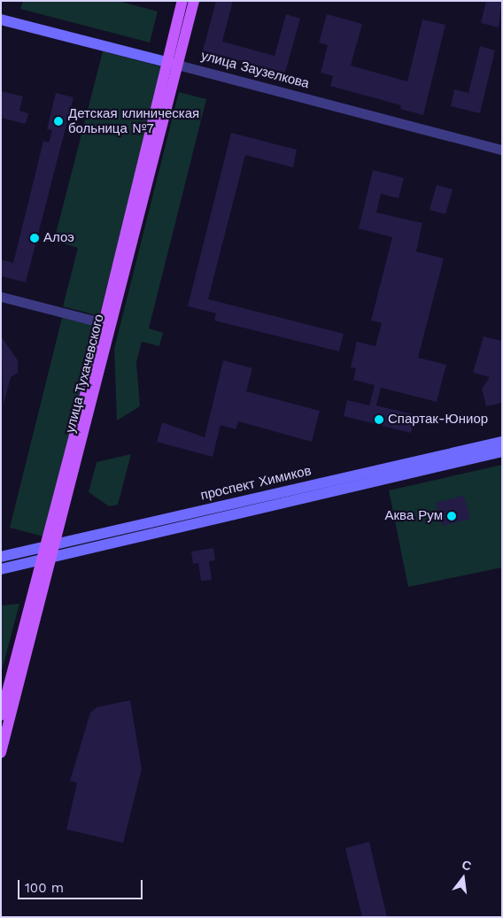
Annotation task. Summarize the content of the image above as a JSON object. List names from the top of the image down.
{
  "streets": {
    "main road": ["улица Заузелкова", "улица Тухачевского", "проспект Химиков"]
  },
  "crossings": [
    ["улица Заузелкова", "улица Тухачевского"],
    ["улица Тухачевского", "проспект Химиков"]
  ],
  "places": [
    "Детская клиническая больница №7",
    "Алоэ",
    "Спартак-Юниор",
    "Аква Рум"
  ],
  "scale_bar": "100 m",
  "north": "top"
}
